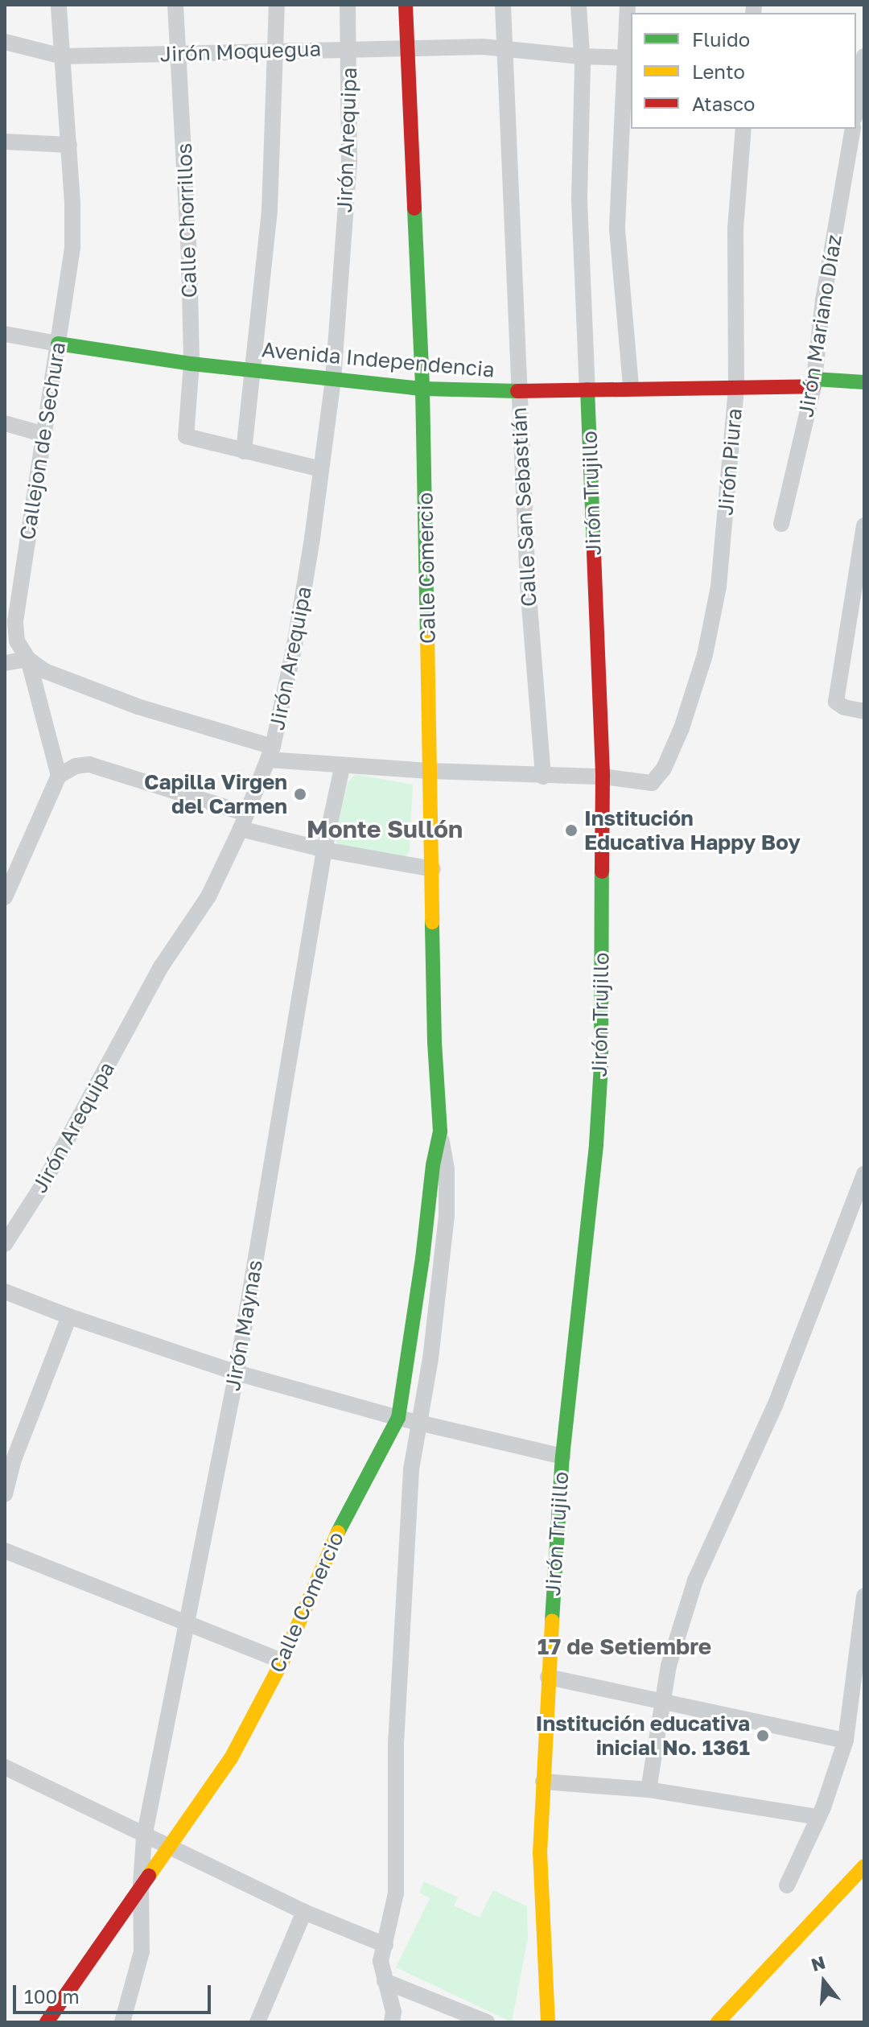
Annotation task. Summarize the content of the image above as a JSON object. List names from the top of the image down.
{
  "streets": {
    "street": [
      "Jirón Moquegua",
      "Jirón Arequipa",
      "Calle Chorrillos",
      "Jirón Mariano Díaz",
      "Avenida Independencia",
      "Callejon de Sechura",
      "Jirón Piura",
      "Jirón Trujillo",
      "Calle San Sebastián",
      "Calle Comercio",
      "Jirón Maynas"
    ]
  },
  "crossings": [
    ["Jirón Moquegua", "Jirón Arequipa"],
    ["Jirón Moquegua", "Calle Chorrillos"],
    ["Jirón Moquegua", "Callejon de Sechura"],
    ["Jirón Moquegua", "Jirón Trujillo"],
    ["Jirón Moquegua", "Calle San Sebastián"],
    ["Jirón Moquegua", "Calle Comercio"],
    ["Jirón Arequipa", "Avenida Independencia"],
    ["Calle Chorrillos", "Avenida Independencia"],
    ["Jirón Mariano Díaz", "Avenida Independencia"],
    ["Avenida Independencia", "Callejon de Sechura"],
    ["Avenida Independencia", "Jirón Piura"],
    ["Avenida Independencia", "Jirón Trujillo"],
    ["Avenida Independencia", "Calle San Sebastián"],
    ["Avenida Independencia", "Calle Comercio"],
    ["Jirón Piura", "Jirón Trujillo"],
    ["Calle Comercio", "Jirón Maynas"]
  ],
  "districts": ["Monte Sullón", "17 de Setiembre"],
  "places": ["Capilla Virgen del Carmen", "Institución Educativa Happy Boy", "Institución educativa inicial No. 1361"],
  "legend": ["Fluido", "Lento", "Atasco"],
  "scale_bar": "100 m",
  "north": "top"
}
